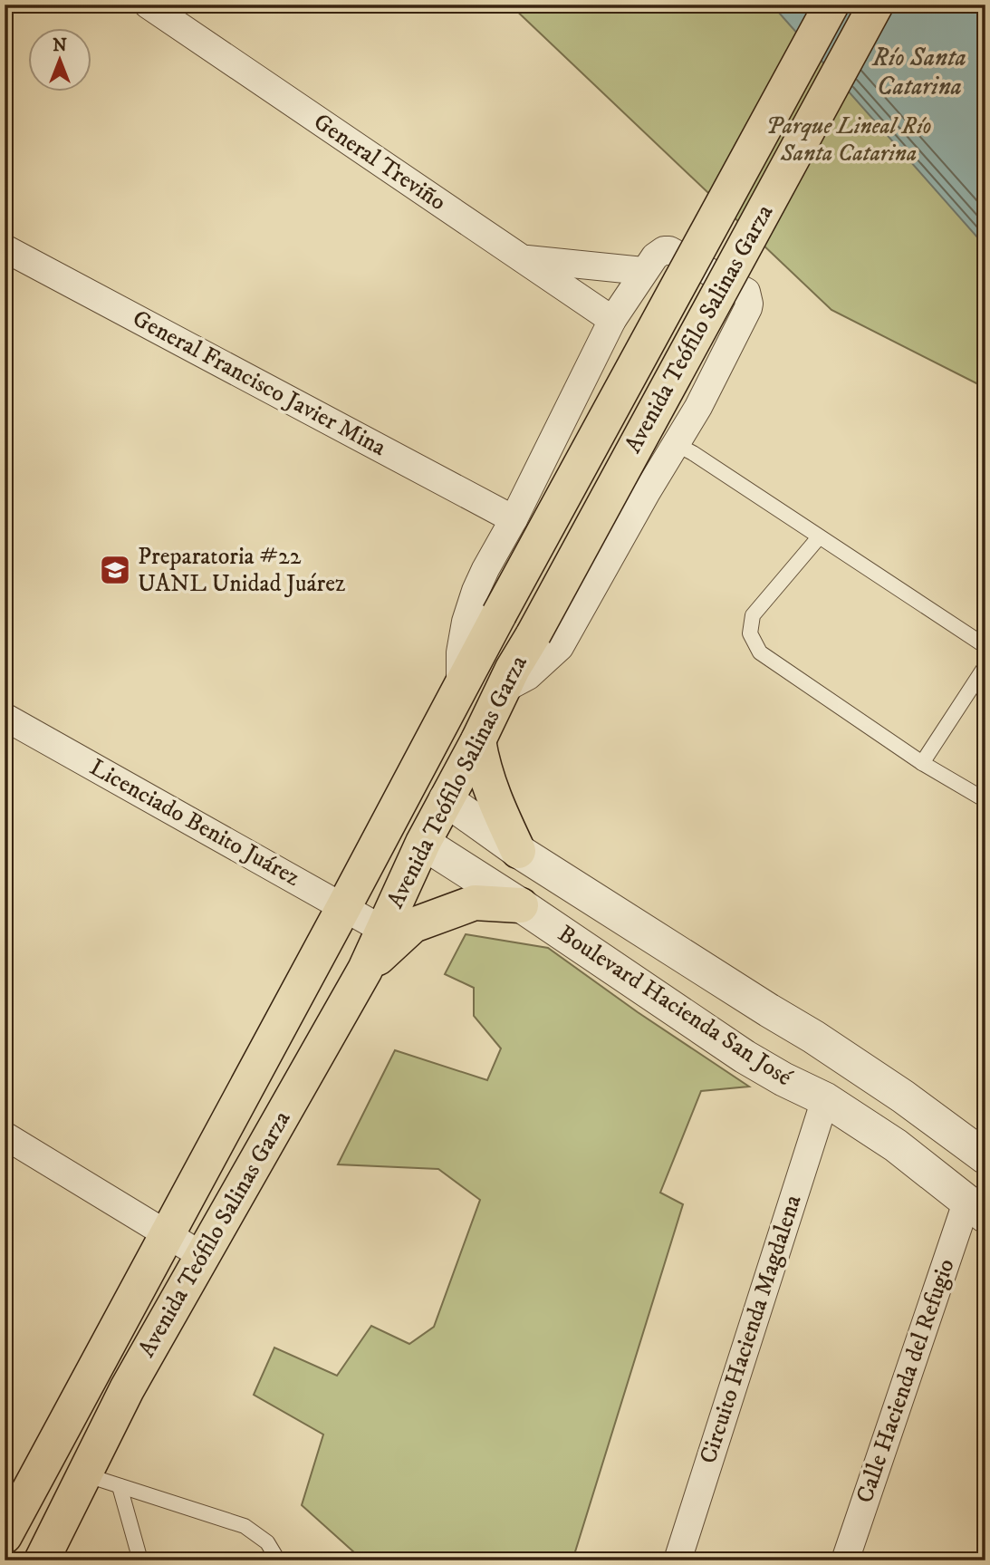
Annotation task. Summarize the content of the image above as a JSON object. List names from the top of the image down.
{
  "streets": {
    "main road": ["Avenida Teófilo Salinas Garza"],
    "street": [
      "General Treviño",
      "General Francisco Javier Mina",
      "Licenciado Benito Juárez",
      "Boulevard Hacienda San José",
      "Circuito Hacienda Magdalena",
      "Calle Hacienda del Refugio"
    ]
  },
  "crossings": [
    ["Avenida Teófilo Salinas Garza", "Licenciado Benito Juárez"],
    ["Avenida Teófilo Salinas Garza", "Boulevard Hacienda San José"],
    ["Boulevard Hacienda San José", "Circuito Hacienda Magdalena"],
    ["Boulevard Hacienda San José", "Calle Hacienda del Refugio"]
  ],
  "water": ["Río Santa Catarina"],
  "parks": ["Parque Lineal Río Santa Catarina"],
  "places": {
    "school or university": ["Preparatoria #22 UANL Unidad Juárez"]
  },
  "north": "top"
}
